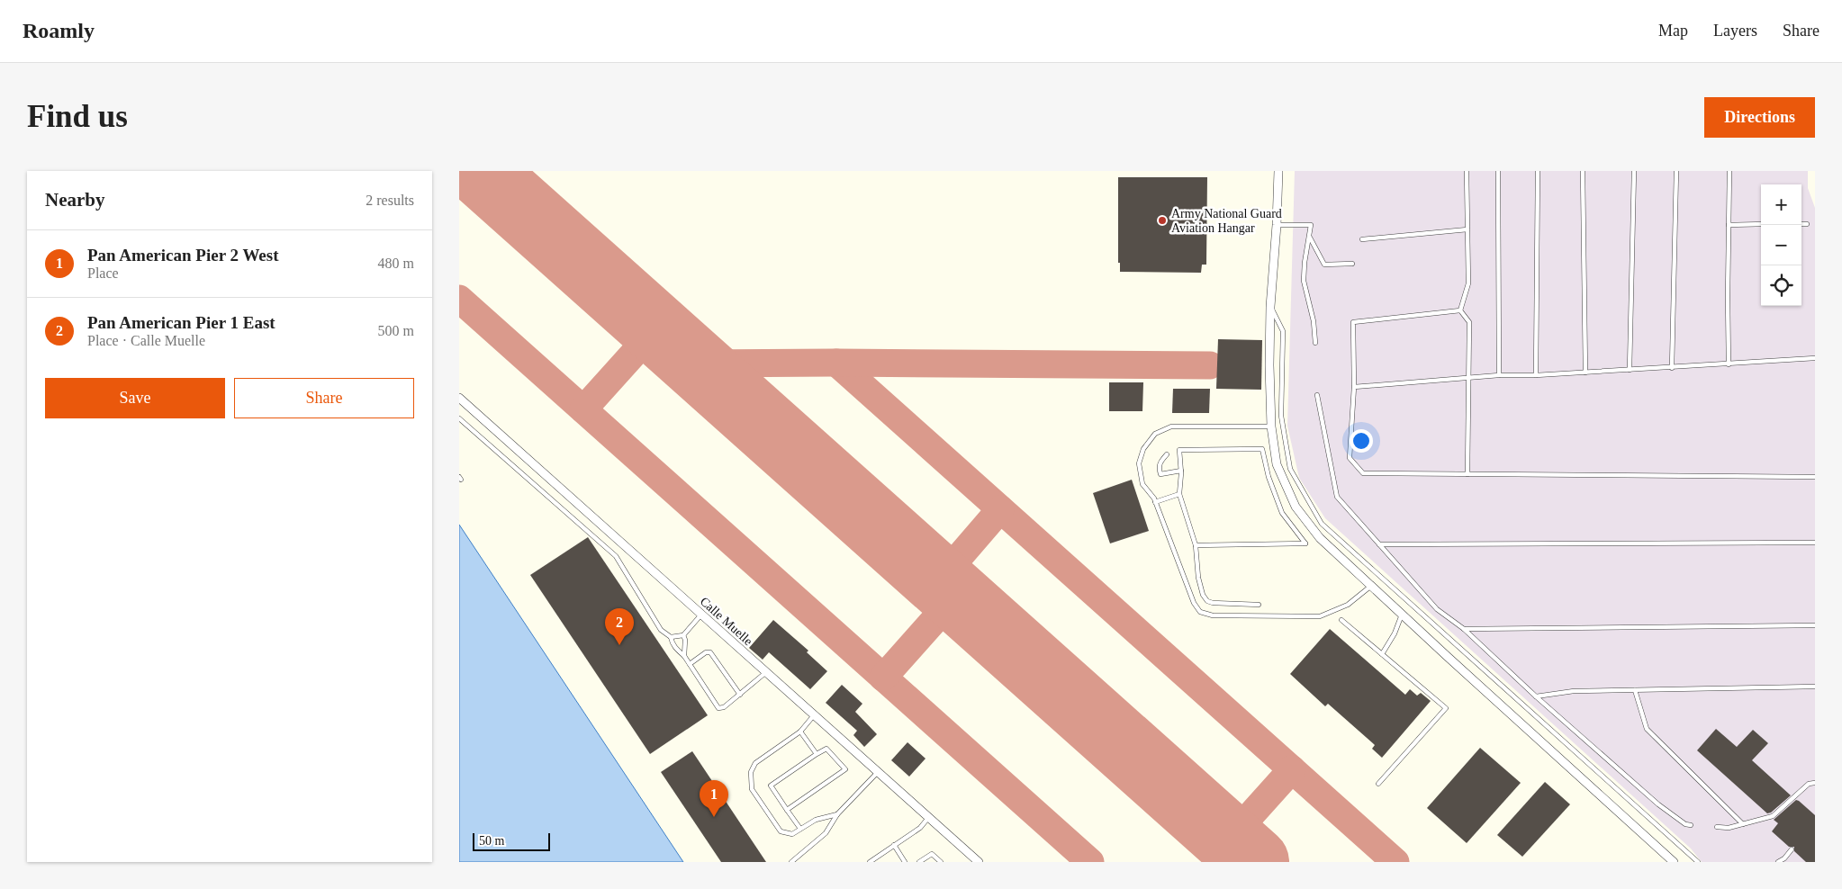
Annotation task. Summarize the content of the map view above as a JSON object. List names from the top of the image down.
{
  "streets": {
    "street": ["Calle Muelle"]
  },
  "places": ["Army National Guard Aviation Hangar"],
  "scale_bar": "50 m",
  "page": {
    "header": "Roamly",
    "nav": ["Map", "Layers", "Share"],
    "buttons": [
      "Directions",
      ["Save", "Share"]
    ],
    "title": "Find us",
    "heading": ["Nearby", "2 results"],
    "map_buttons": ["+", "−"],
    "list": [
      {
        "mark": "1",
        "name": "Pan American Pier 2 West",
        "note": "Place",
        "value": "480 m"
      },
      {
        "mark": "2",
        "name": "Pan American Pier 1 East",
        "note": "Place · Calle Muelle",
        "value": "500 m"
      }
    ],
    "pins": ["2", "1"],
    "scale": "50 m"
  }
}
